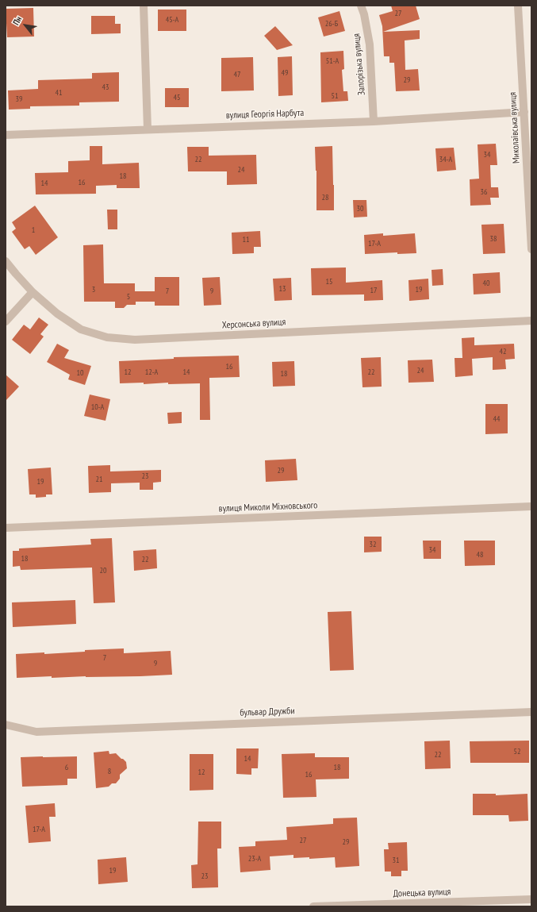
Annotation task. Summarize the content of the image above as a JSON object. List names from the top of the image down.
{
  "streets": {
    "street": [
      "Запорізька вулиця",
      "вулиця Георгія Нарбута",
      "Миколаївська вулиця",
      "Херсонська вулиця",
      "вулиця Миколи Міхновського",
      "бульвар Дружби",
      "Донецька вулиця"
    ]
  },
  "crossings": [
    ["Запорізька вулиця", "вулиця Георгія Нарбута"],
    ["вулиця Георгія Нарбута", "Миколаївська вулиця"]
  ],
  "house_numbers": [
    "27",
    "45-А",
    "26-Б",
    "51-А",
    "49",
    "47",
    "29",
    "43",
    "41",
    "51",
    "45",
    "39",
    "34",
    "22",
    "34-А",
    "24",
    "18",
    "16",
    "14",
    "36",
    "28",
    "30",
    "1",
    "38",
    "11",
    "17-А",
    "15",
    "40",
    "13",
    "3",
    "19",
    "17",
    "7",
    "9",
    "5",
    "42",
    "16",
    "24",
    "12",
    "12-А",
    "14",
    "22",
    "10",
    "18",
    "10-А",
    "44",
    "29",
    "23",
    "21",
    "19",
    "32",
    "34",
    "48",
    "18",
    "22",
    "20",
    "7",
    "9",
    "52",
    "22",
    "14",
    "6",
    "18",
    "8",
    "12",
    "16",
    "17-А",
    "27",
    "29",
    "23-А",
    "31",
    "19",
    "23"
  ],
  "north": "top left"
}
